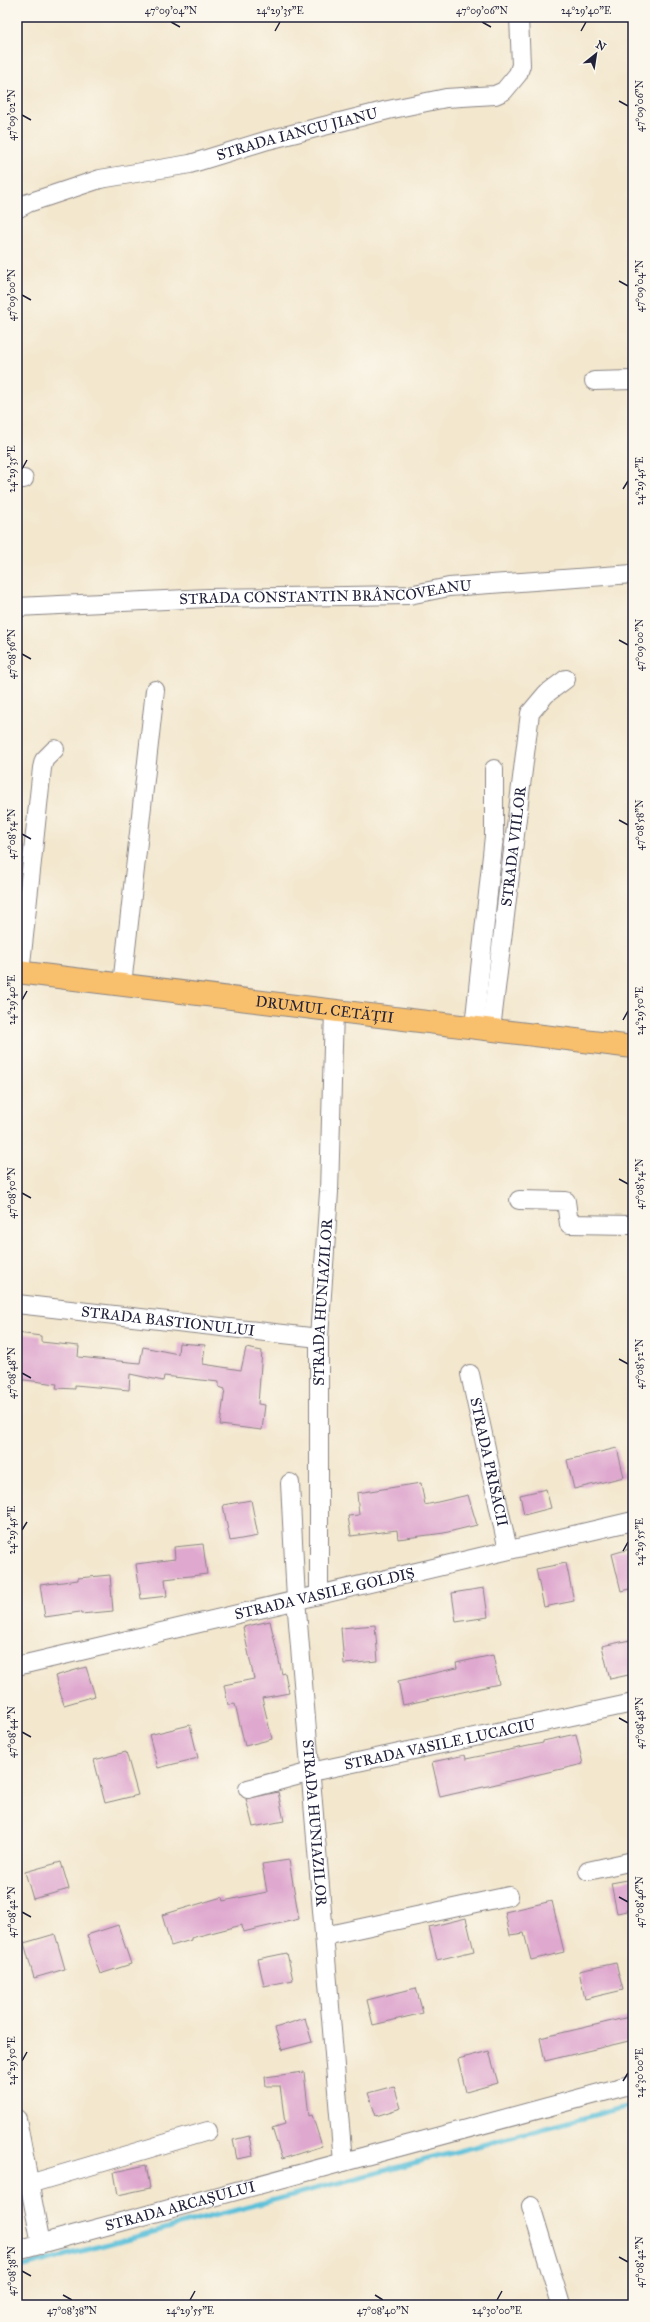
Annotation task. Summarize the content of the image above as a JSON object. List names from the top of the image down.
{
  "streets": {
    "highway": ["DRUMUL CETĂȚII"],
    "street": [
      "STRADA IANCU JIANU",
      "STRADA CONSTANTIN BRÂNCOVEANU",
      "STRADA VIILOR",
      "STRADA HUNIAZILOR",
      "STRADA BASTIONULUI",
      "STRADA PRISĂCII",
      "STRADA VASILE GOLDIȘ",
      "STRADA VASILE LUCACIU",
      "STRADA ARCAȘULUI"
    ]
  },
  "crossings": [
    ["STRADA VIILOR", "DRUMUL CETĂȚII"],
    ["DRUMUL CETĂȚII", "STRADA HUNIAZILOR"],
    ["STRADA HUNIAZILOR", "STRADA BASTIONULUI"],
    ["STRADA HUNIAZILOR", "STRADA VASILE GOLDIȘ"],
    ["STRADA HUNIAZILOR", "STRADA VASILE LUCACIU"],
    ["STRADA HUNIAZILOR", "STRADA ARCAȘULUI"],
    ["STRADA PRISĂCII", "STRADA VASILE GOLDIȘ"]
  ],
  "north": "top right",
  "coordinates": [
    "47°09'04\"N",
    "24°29'35\"E",
    "47°09'06\"N",
    "24°29'40\"E",
    "47°09'02\"N",
    "47°09'00\"N",
    "24°29'45\"E",
    "47°08'56\"N",
    "47°08'58\"N",
    "47°08'54\"N",
    "24°29'50\"E",
    "47°08'50\"N",
    "47°08'52\"N",
    "47°08'48\"N",
    "24°29'55\"E",
    "47°08'44\"N",
    "47°08'46\"N",
    "47°08'42\"N",
    "24°30'00\"E",
    "47°08'38\"N",
    "47°08'40\"N"
  ]
}
